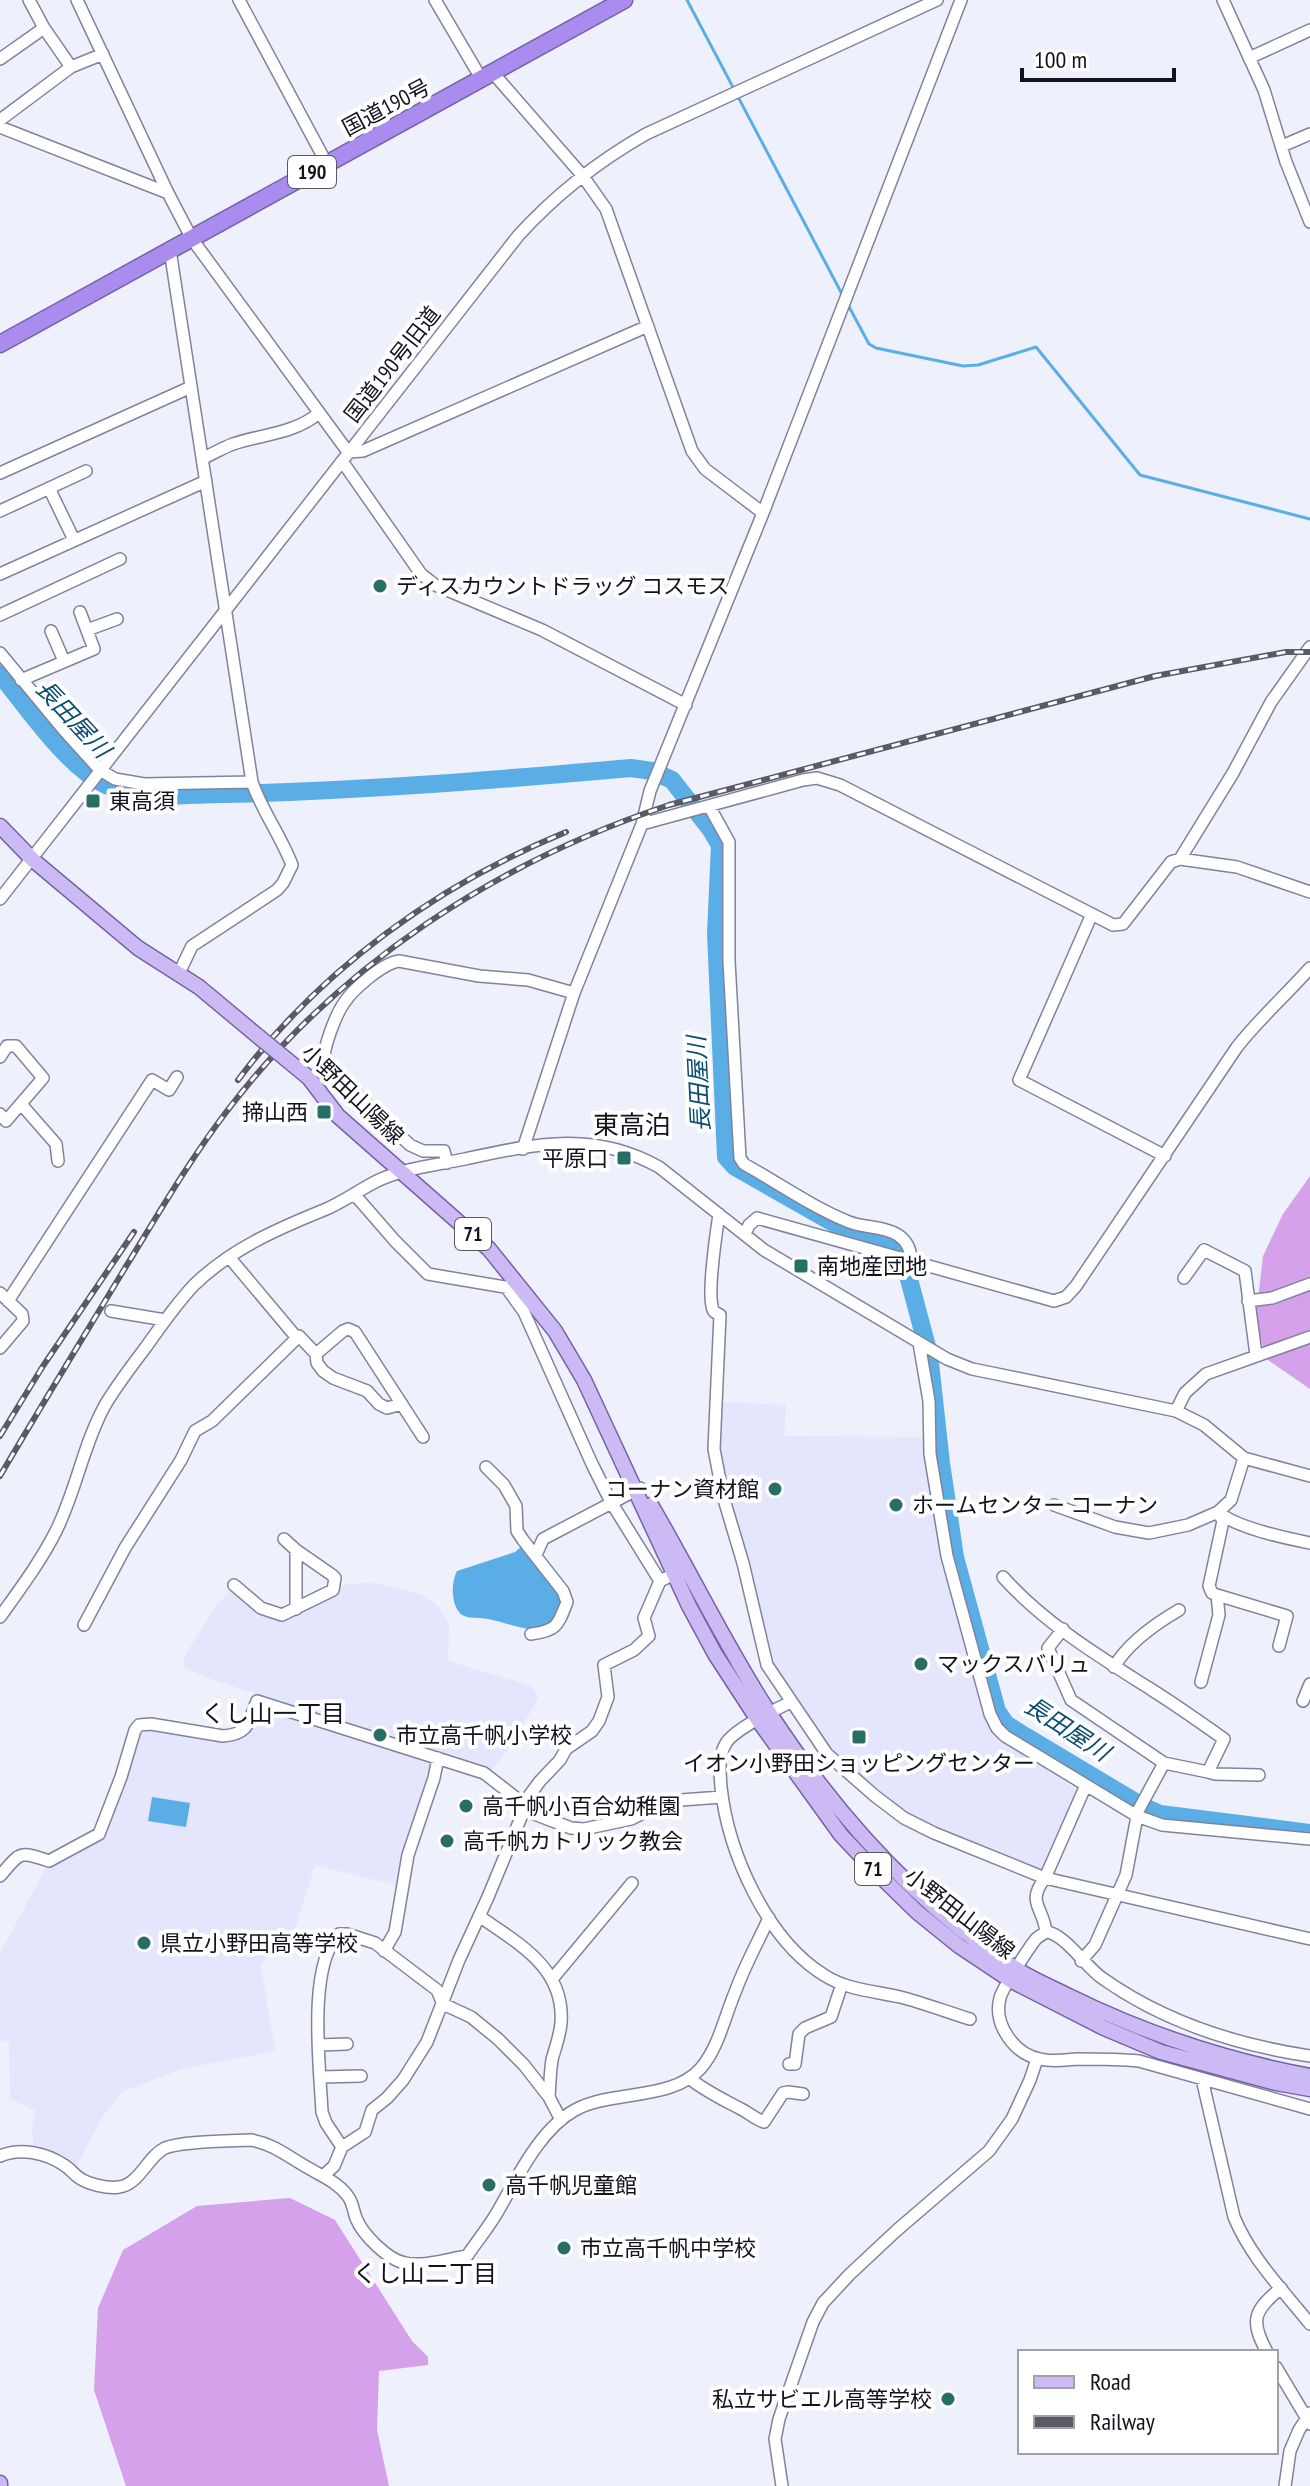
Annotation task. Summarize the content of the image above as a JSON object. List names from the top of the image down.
{
  "streets": {
    "highway": ["国道190号", "190"],
    "main road": ["小野田山陽線", "71"],
    "street": ["国道190号旧道"]
  },
  "crossings": [
    ["国道190号旧道", "小野田山陽線"]
  ],
  "districts": ["東高泊", "くし山一丁目", "くし山二丁目"],
  "water": ["長田屋川"],
  "places": {
    "other": [
      "ディスカウントドラッグ コスモス",
      "コーナン資材館",
      "ホームセンター コーナン",
      "マックスバリュ",
      "市立高千帆小学校",
      "高千帆小百合幼稚園",
      "高千帆カトリック教会",
      "県立小野田高等学校",
      "高千帆児童館",
      "市立高千帆中学校",
      "私立サビエル高等学校"
    ],
    "transit": [
      "東高須",
      "揥山西",
      "平原口",
      "南地産団地",
      "イオン小野田ショッピングセンター"
    ]
  },
  "legend": ["Road", "Railway"],
  "scale_bar": "100 m"
}
